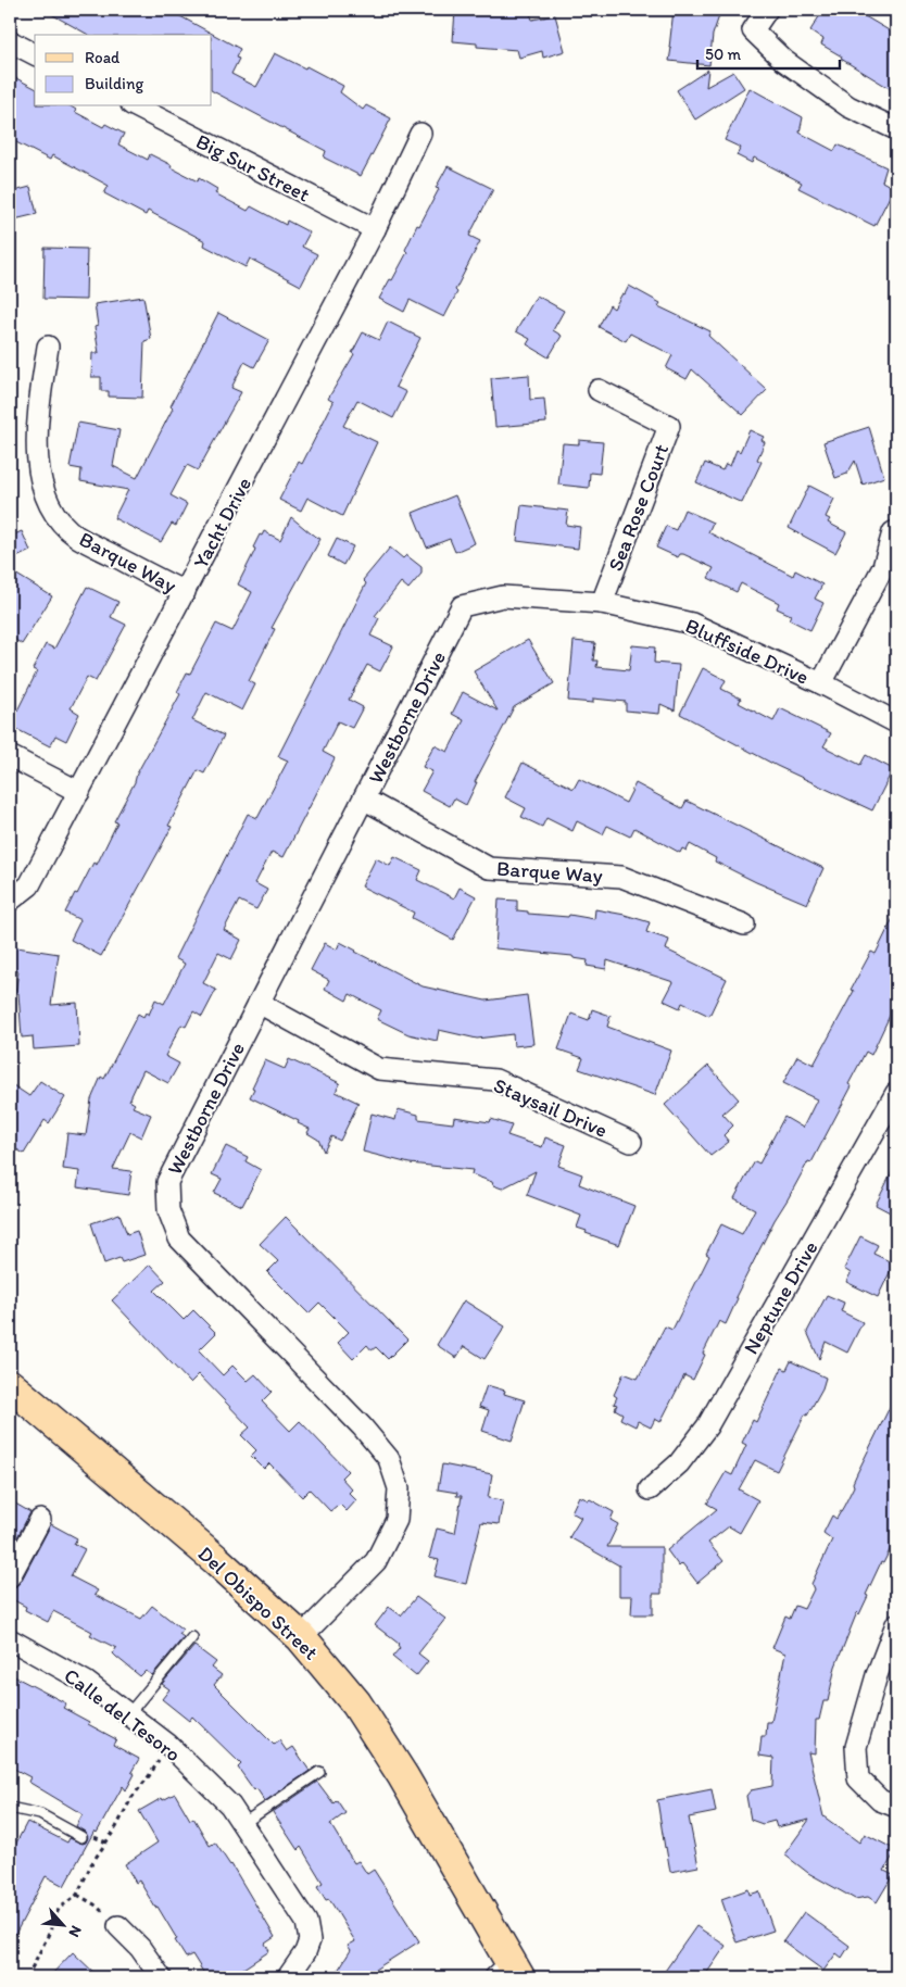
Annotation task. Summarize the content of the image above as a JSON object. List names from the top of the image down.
{
  "streets": {
    "main road": ["Del Obispo Street"],
    "street": [
      "Big Sur Street",
      "Sea Rose Court",
      "Yacht Drive",
      "Barque Way",
      "Bluffside Drive",
      "Westborne Drive",
      "Staysail Drive",
      "Neptune Drive",
      "Calle del Tesoro"
    ]
  },
  "crossings": [
    ["Big Sur Street", "Yacht Drive"],
    ["Sea Rose Court", "Bluffside Drive"],
    ["Yacht Drive", "Barque Way"],
    ["Barque Way", "Westborne Drive"],
    ["Bluffside Drive", "Westborne Drive"],
    ["Westborne Drive", "Staysail Drive"],
    ["Westborne Drive", "Del Obispo Street"]
  ],
  "legend": ["Road", "Building"],
  "scale_bar": "50 m",
  "north": "bottom right"
}
